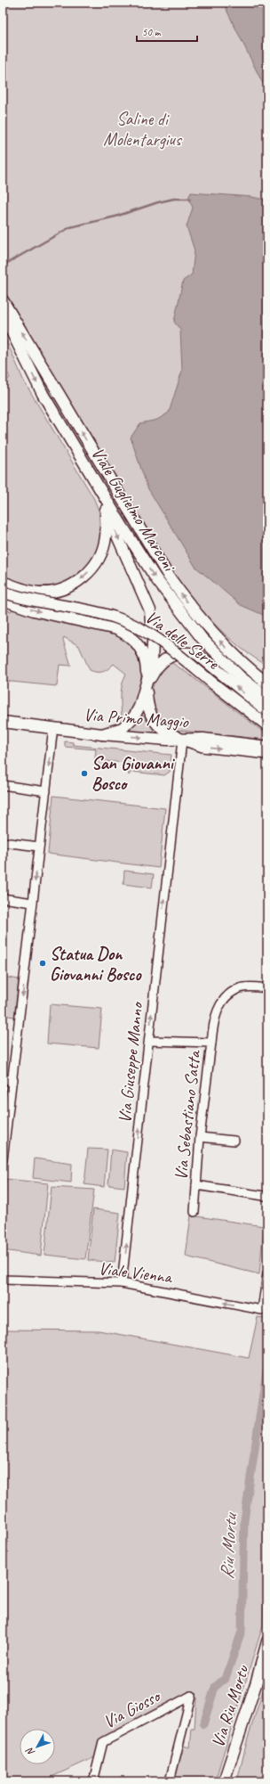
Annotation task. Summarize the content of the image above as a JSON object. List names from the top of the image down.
{
  "streets": {
    "main road": [
      "Viale Guglielmo Marconi",
      "Via delle Serre",
      "Via Primo Maggio",
      "Via Riu Mortu"
    ],
    "street": [
      "Via Giuseppe Manno",
      "Via Sebastiano Satta",
      "Viale Vienna",
      "Via Giosso"
    ]
  },
  "crossings": [
    ["Via Primo Maggio", "Via Giuseppe Manno"],
    ["Via Giuseppe Manno", "Via Sebastiano Satta"],
    ["Via Giuseppe Manno", "Viale Vienna"]
  ],
  "one_way": ["Via Giuseppe Manno", "Viale Vienna"],
  "water": ["Riu Mortu"],
  "parks": ["Saline di Molentargius"],
  "places": ["San Giovanni Bosco", "Statua Don Giovanni Bosco"],
  "scale_bar": "50 m",
  "north": "bottom left"
}
